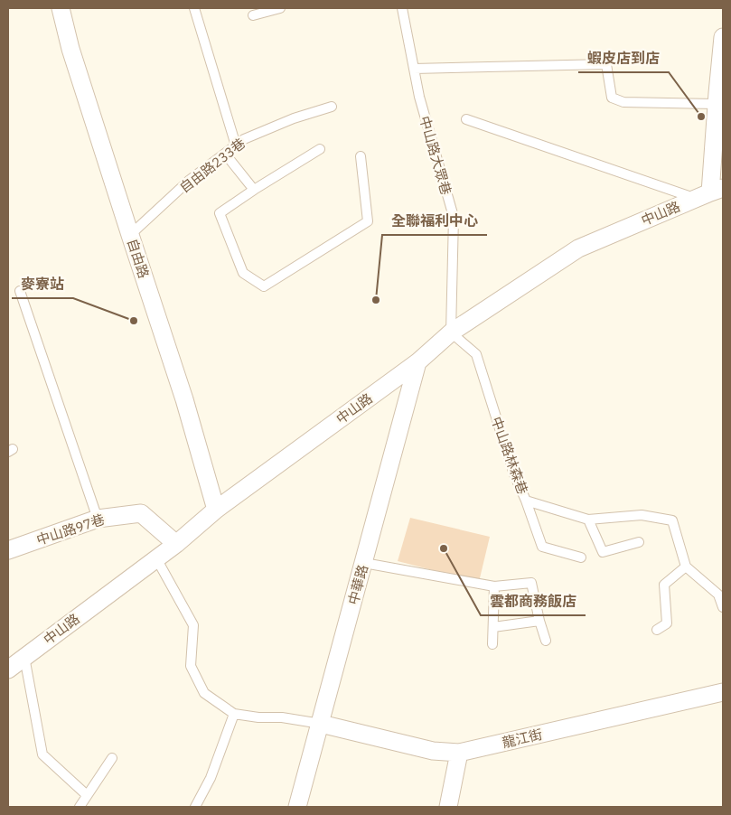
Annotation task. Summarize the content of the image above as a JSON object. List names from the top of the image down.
{
  "streets": {
    "street": [
      "中山路",
      "自由路",
      "中山路97巷",
      "中華路",
      "龍江街"
    ],
    "lane": ["中山路大眾巷", "自由路233巷", "中山路林森巷"]
  },
  "crossings": [
    ["中山路大眾巷", "中山路"],
    ["中山路大眾巷", "中山路林森巷"],
    ["自由路233巷", "自由路"],
    ["中山路", "自由路"],
    ["中山路", "中山路林森巷"],
    ["中山路", "中山路97巷"],
    ["中山路", "中華路"],
    ["中華路", "龍江街"]
  ],
  "places": [
    "蝦皮店到店",
    "全聯福利中心",
    "麥寮站",
    "雲都商務飯店"
  ]
}
